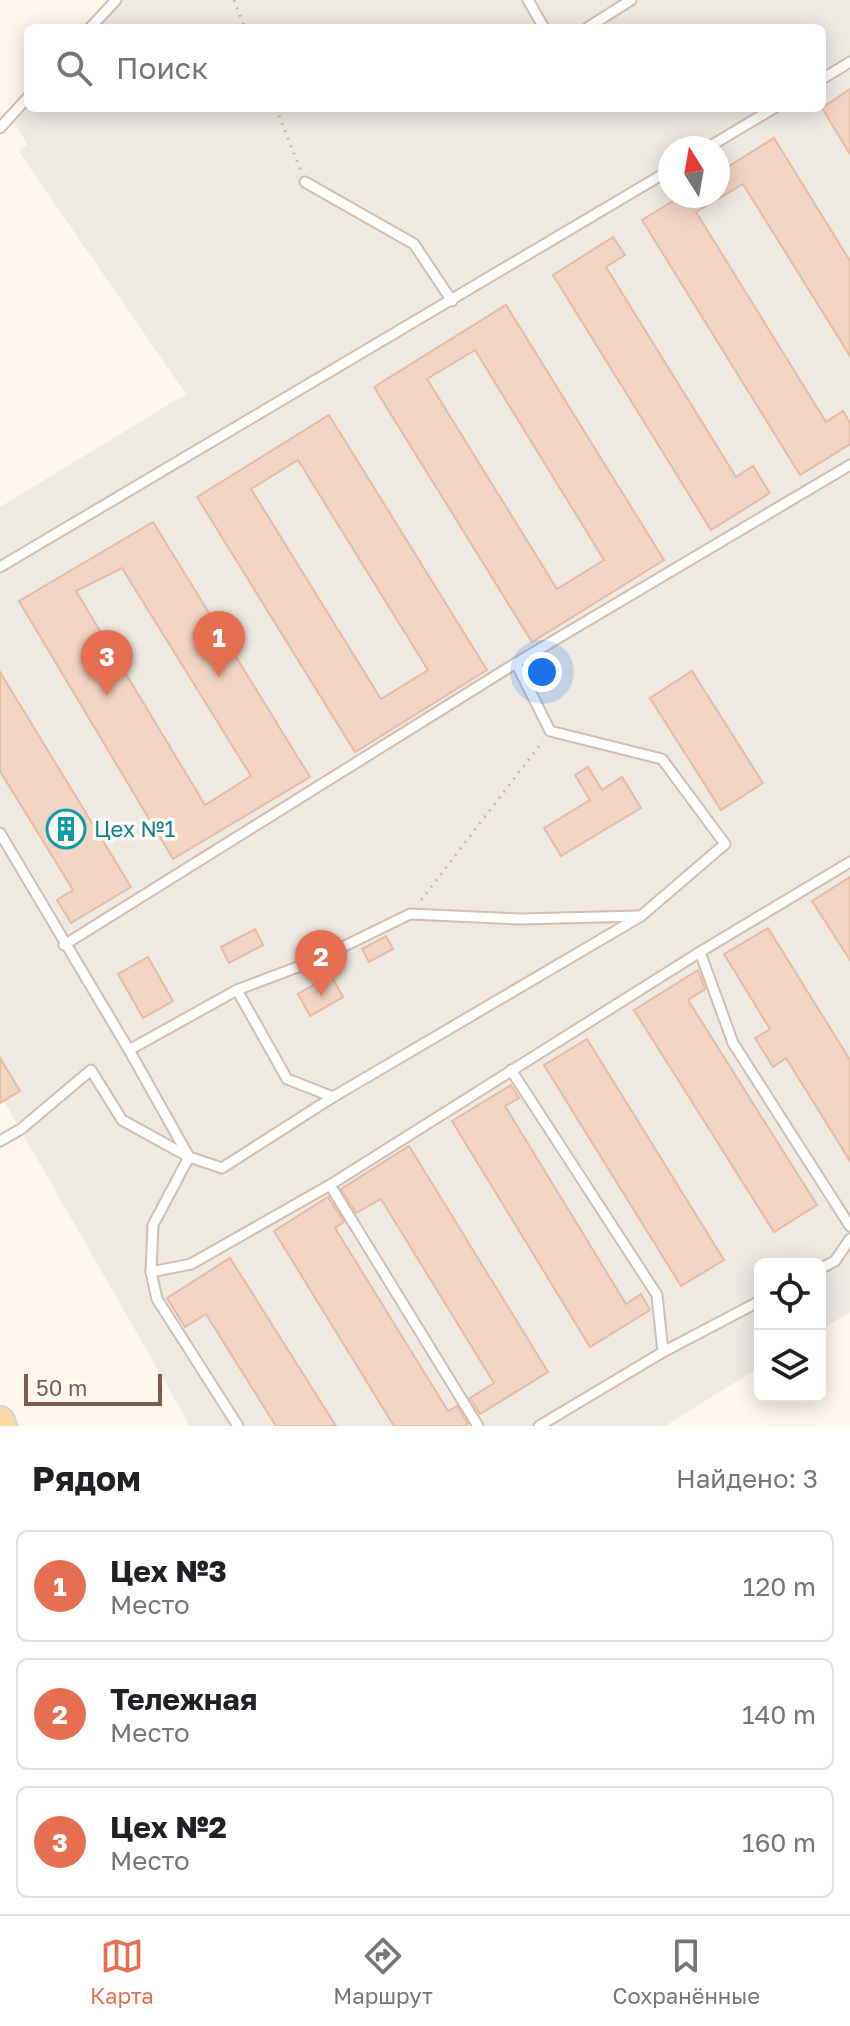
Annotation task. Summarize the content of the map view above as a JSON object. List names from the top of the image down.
{
  "places": {
    "building": ["Цех №1"]
  },
  "scale_bar": "50 m",
  "north": "top",
  "page": {
    "search": "Поиск",
    "pins": ["1", "3", "2"],
    "scale": "50 m",
    "heading": ["Рядом", "Найдено: 3"],
    "list": [
      {
        "mark": "1",
        "name": "Цех №3",
        "note": "Место",
        "value": "120 m"
      },
      {
        "mark": "2",
        "name": "Тележная",
        "note": "Место",
        "value": "140 m"
      },
      {
        "mark": "3",
        "name": "Цех №2",
        "note": "Место",
        "value": "160 m"
      }
    ],
    "nav": ["Карта", "Маршрут", "Сохранённые"]
  }
}
